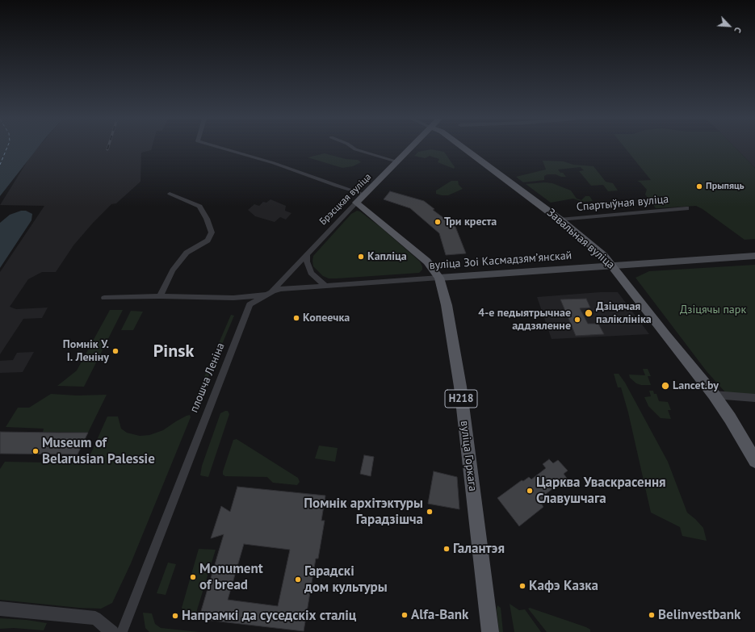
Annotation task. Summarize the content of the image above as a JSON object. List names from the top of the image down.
{
  "streets": {
    "main road": [
      "Брэсцкая вуліца",
      "Завальная вуліца",
      "вуліца Зоі Касмадзямʼянскай",
      "Н218",
      "вуліца Горкага"
    ],
    "street": ["Спартыўная вуліца", "плошча Леніна"]
  },
  "crossings": [
    ["Брэсцкая вуліца", "вуліца Зоі Касмадзямʼянскай"],
    ["Брэсцкая вуліца", "плошча Леніна"],
    ["Брэсцкая вуліца", "вуліца Горкага"],
    ["Спартыўная вуліца", "Завальная вуліца"],
    ["Завальная вуліца", "вуліца Зоі Касмадзямʼянскай"],
    ["вуліца Зоі Касмадзямʼянскай", "плошча Леніна"],
    ["вуліца Зоі Касмадзямʼянскай", "вуліца Горкага"]
  ],
  "districts": ["Pinsk"],
  "parks": ["Дзіцячы парк"],
  "places": [
    "Прыпяць",
    "Три креста",
    "Капліца",
    "Дзіцячая паліклініка",
    "Копеечка",
    "4-е педыятрычнае аддзяленне",
    "Помнік У. І. Леніну",
    "Lancet.by",
    "Museum of Belarusian Palessie",
    "Царква Уваскрасення Славушчага",
    "Помнік архітэктуры Гарадзішча",
    "Галантэя",
    "Monument of bread",
    "Гарадскі дом культуры",
    "Кафэ Казка",
    "Alfa-Bank",
    "Belinvestbank",
    "Напрамкі да суседскіх сталіц"
  ],
  "north": "bottom right"
}
